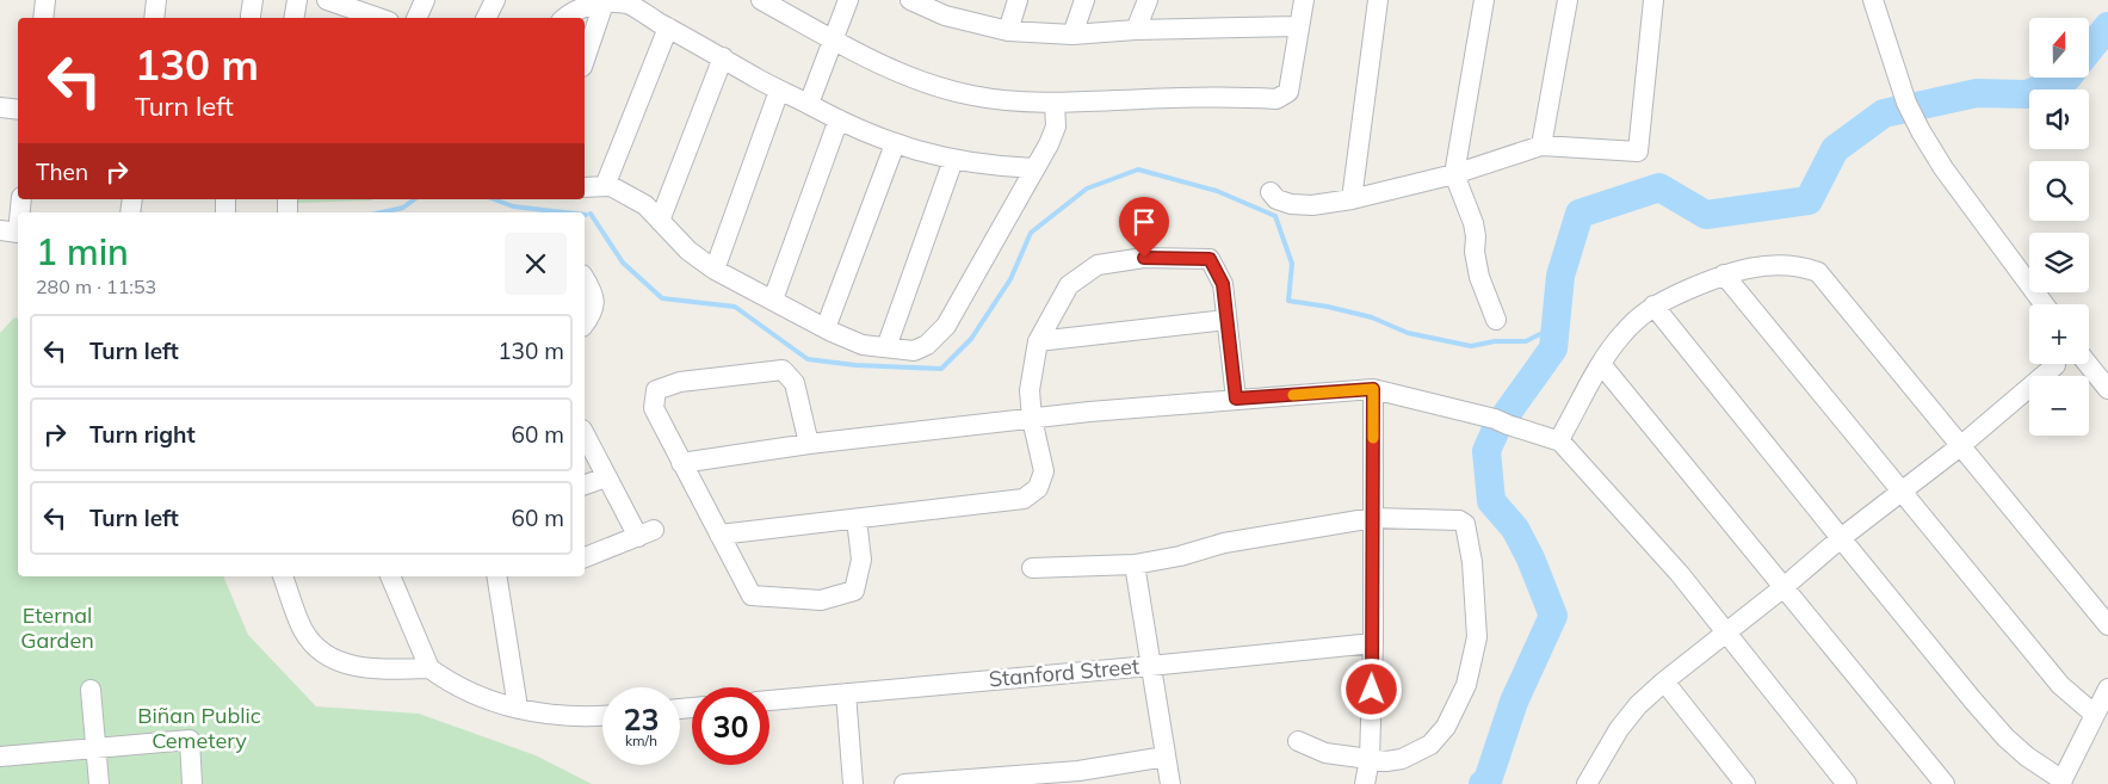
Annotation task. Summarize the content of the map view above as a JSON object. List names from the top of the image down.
{
  "streets": {
    "street": ["Stanford Street"]
  },
  "parks": ["Eternal Garden", "Biñan Public Cemetery"],
  "north": "top",
  "page": {
    "map_buttons": ["+", "−"],
    "turn": ["130 m", "Turn left"],
    "then": "Then",
    "heading": ["1 min", "280 m · 11:53"],
    "list": [
      {
        "name": "Turn left",
        "value": "130 m"
      },
      {
        "name": "Turn right",
        "value": "60 m"
      },
      {
        "name": "Turn left",
        "value": "60 m"
      }
    ],
    "speed": "23 km/h",
    "limit": "30"
  }
}
